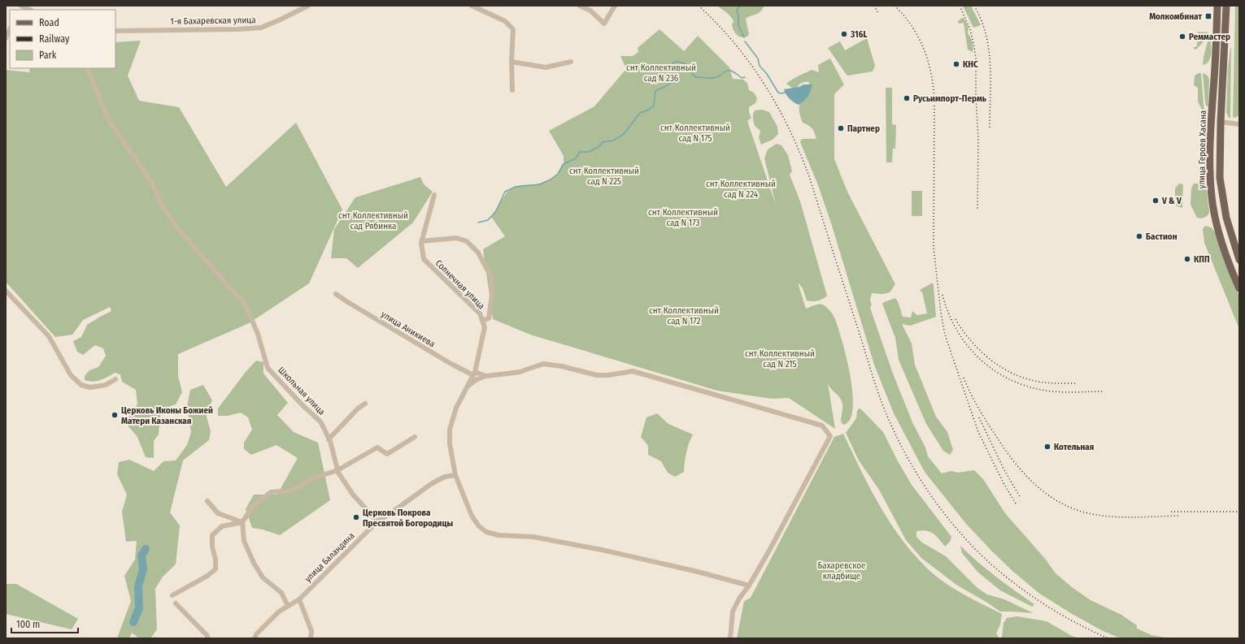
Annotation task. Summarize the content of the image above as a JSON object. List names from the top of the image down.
{
  "streets": {
    "main road": ["улица Героев Хасана"],
    "street": [
      "1-я Бахаревская улица",
      "Солнечная улица",
      "улица Аникиева",
      "Школьная улица",
      "улица Баландина"
    ]
  },
  "crossings": [
    ["Школьная улица", "улица Баландина"]
  ],
  "parks": [
    "снт Коллективный сад N 236",
    "снт Коллективный сад N 175",
    "снт Коллективный сад N 225",
    "снт Коллективный сад N 224",
    "снт Коллективный сад N 173",
    "снт Коллективный сад Рябинка",
    "снт Коллективный сад N 172",
    "снт Коллективный сад N 215",
    "Бахаревское кладбище"
  ],
  "places": {
    "transit": ["Молкомбинат"],
    "other": [
      "316L",
      "Реммастер",
      "КНС",
      "Русьимпорт-Пермь",
      "Партнер",
      "V & V",
      "Бастион",
      "КПП",
      "Церковь Иконы Божией Матери Казанская",
      "Котельная",
      "Церковь Покрова Пресвятой Богородицы"
    ]
  },
  "legend": ["Road", "Railway", "Park"],
  "scale_bar": "100 m"
}
